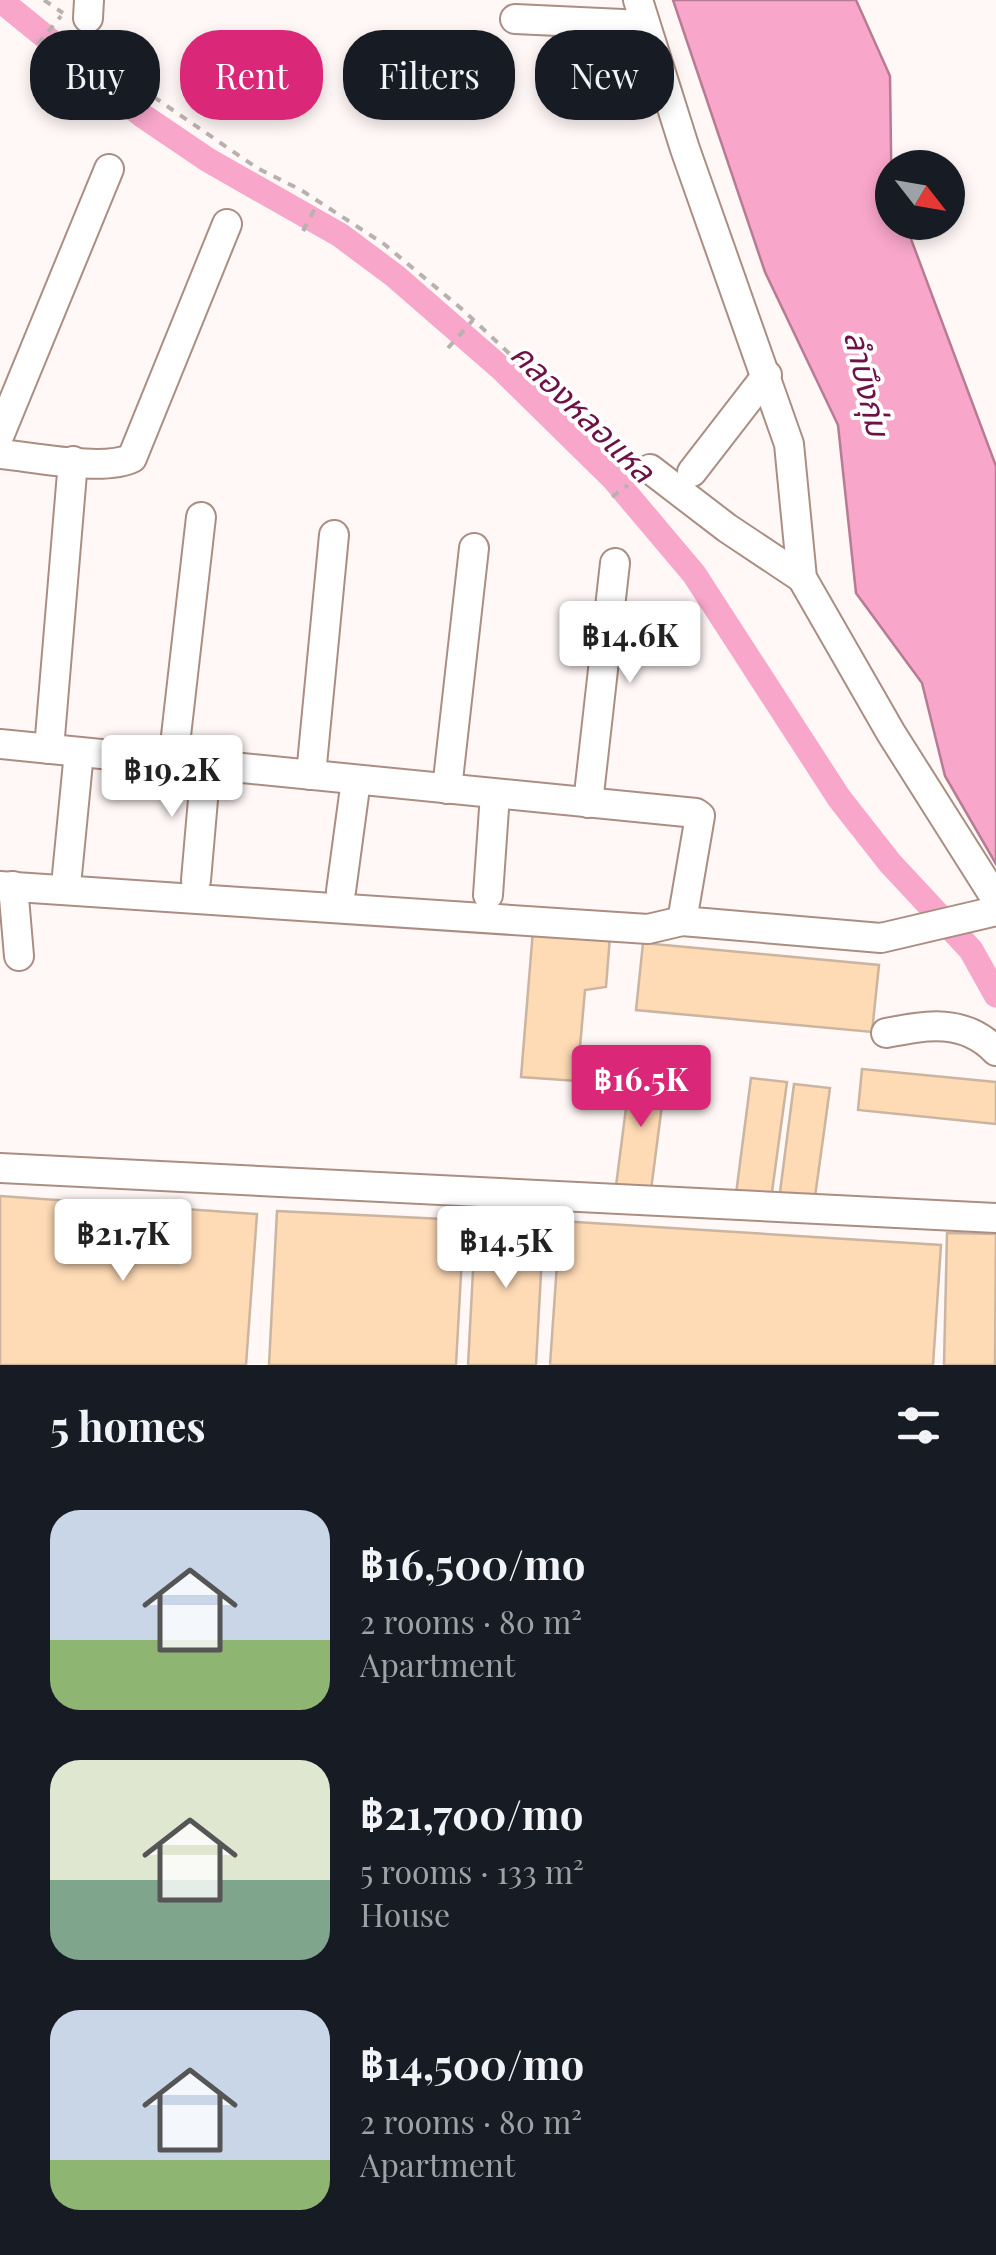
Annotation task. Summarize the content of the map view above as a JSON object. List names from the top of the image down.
{
  "water": ["ลำบึงกุ่ม", "คลองหลอแหล"],
  "north": "bottom right",
  "page": {
    "chip": [
      "Buy",
      "Rent",
      "Filters",
      "New"
    ],
    "price": [
      "฿14.6K",
      "฿19.2K",
      "฿16.5K",
      "฿21.7K",
      "฿14.5K"
    ],
    "heading": "5 homes",
    "list": [
      {
        "name": "฿16,500/mo",
        "note": "2 rooms · 80 m² · Apartment"
      },
      {
        "name": "฿21,700/mo",
        "note": "5 rooms · 133 m² · House"
      },
      {
        "name": "฿14,500/mo",
        "note": "2 rooms · 80 m² · Apartment"
      }
    ]
  }
}
